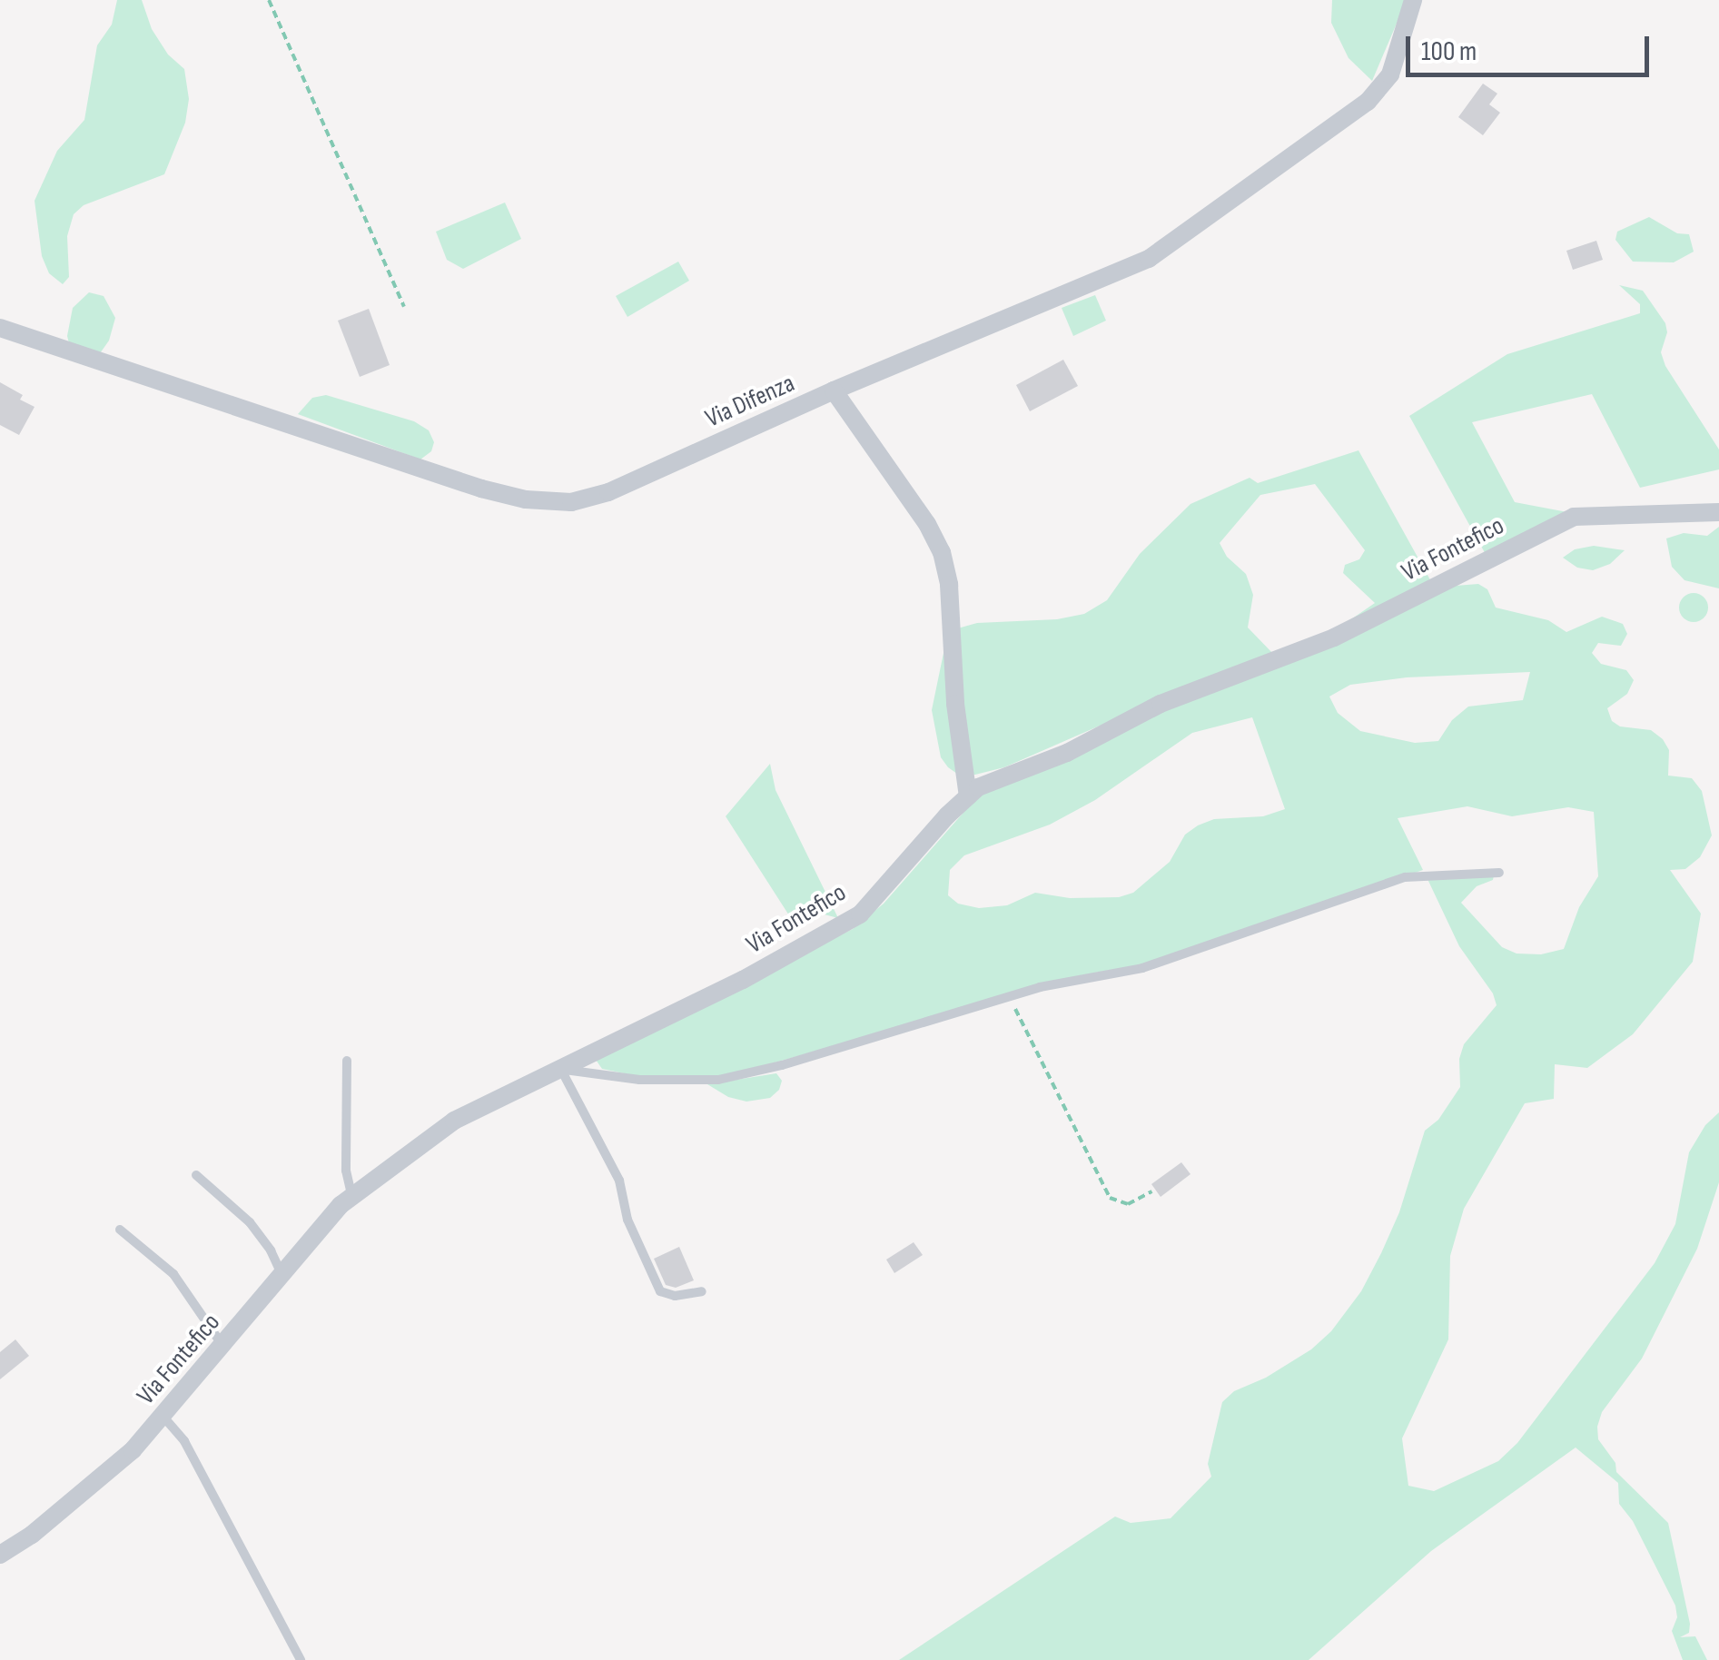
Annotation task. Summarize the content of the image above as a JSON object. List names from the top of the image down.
{
  "streets": {
    "street": ["Via Difenza", "Via Fontefico"]
  },
  "scale_bar": "100 m"
}
